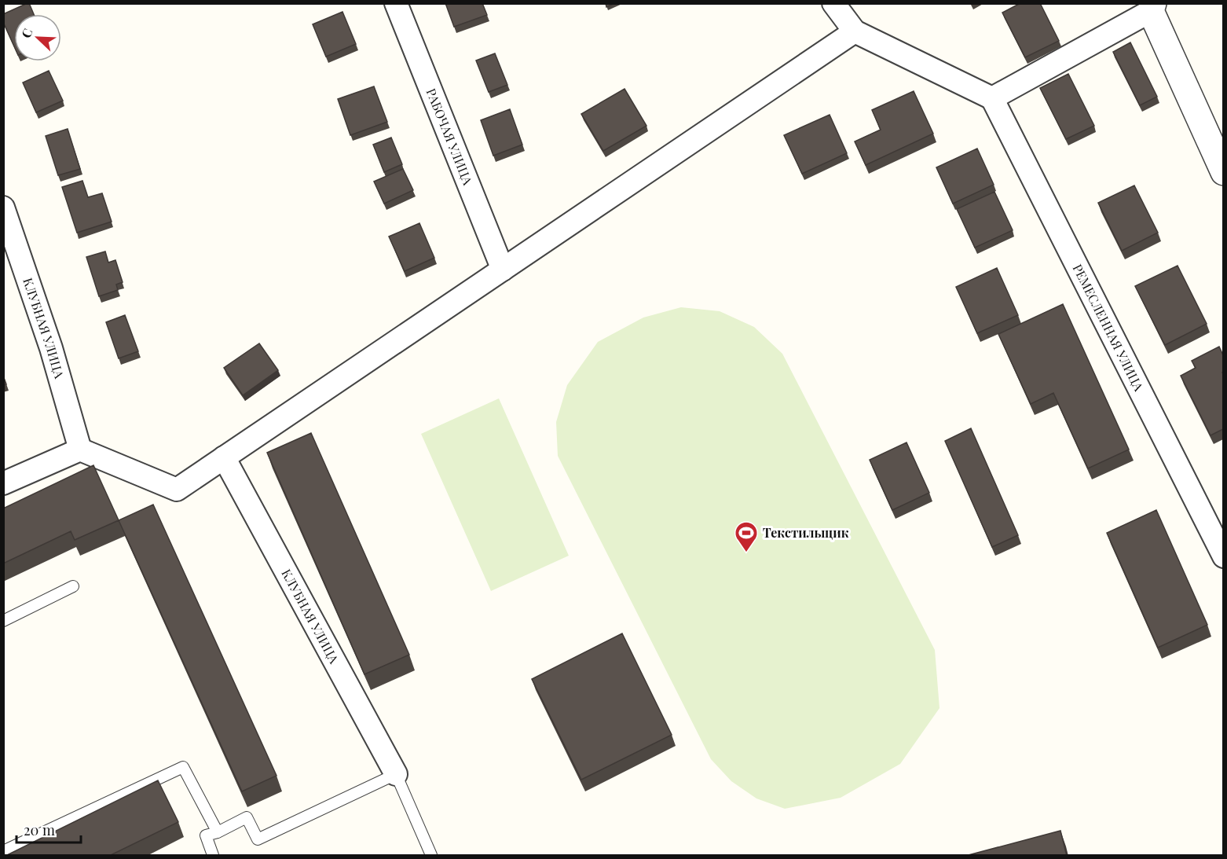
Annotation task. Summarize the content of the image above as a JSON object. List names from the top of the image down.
{
  "streets": {
    "street": ["РАБОЧАЯ УЛИЦА", "КЛУБНАЯ УЛИЦА", "РЕМЕСЛЕННАЯ УЛИЦА"]
  },
  "places": {
    "sports": ["Текстильщик"]
  },
  "scale_bar": "20 m",
  "north": "top left"
}
